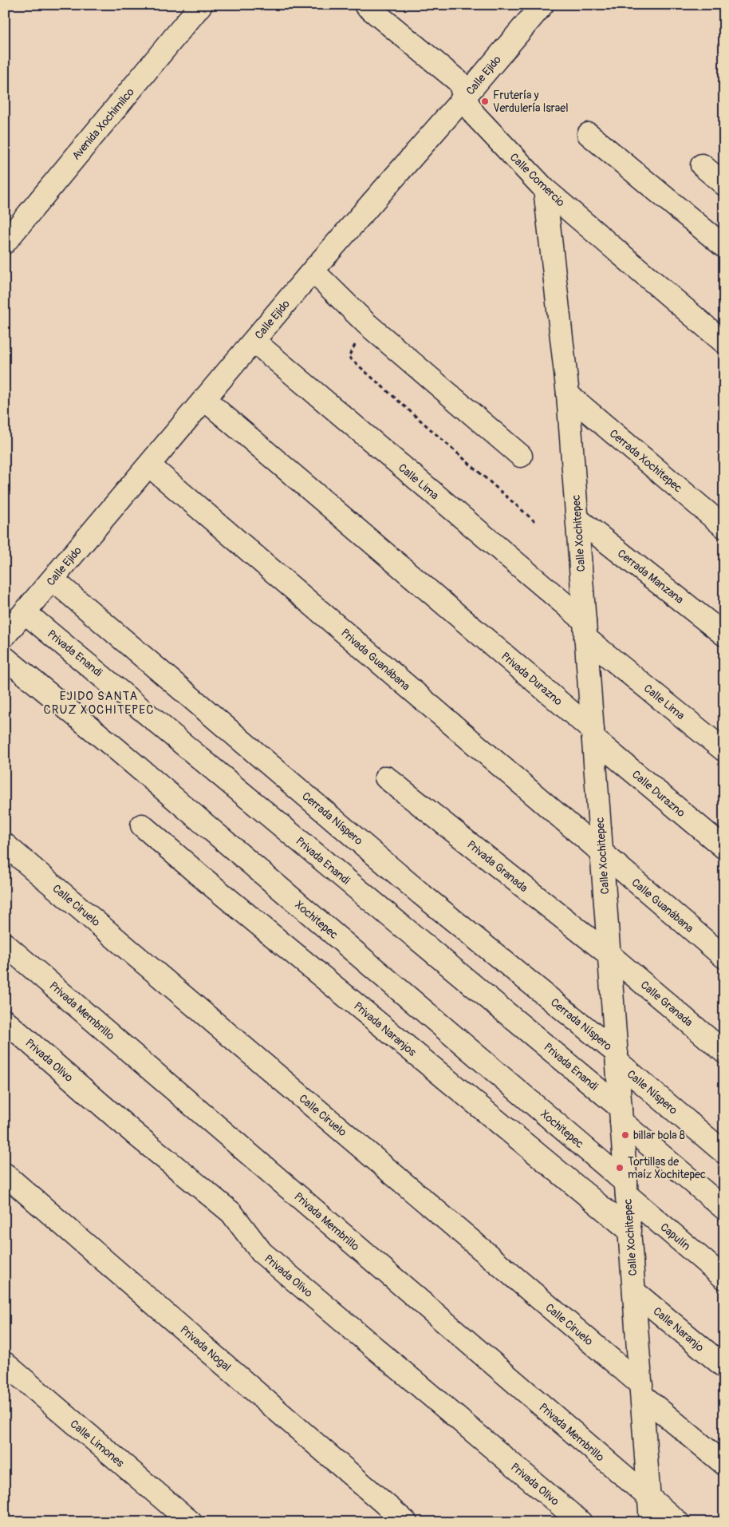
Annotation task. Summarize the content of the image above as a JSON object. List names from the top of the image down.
{
  "streets": {
    "street": [
      "Calle Ejido",
      "Avenida Xochimilco",
      "Calle Comercio",
      "Cerrada Xochitepec",
      "Calle Lima",
      "Calle Xochitepec",
      "Cerrada Manzana",
      "Privada Enandi",
      "Privada Guanábana",
      "Privada Durazno",
      "Calle Durazno",
      "Cerrada Níspero",
      "Privada Granada",
      "Calle Ciruelo",
      "Calle Guanábana",
      "Xochitepec",
      "Calle Granada",
      "Privada Membrillo",
      "Privada Naranjos",
      "Privada Olivo",
      "Calle Níspero",
      "Capulín",
      "Calle Naranjo",
      "Privada Nogal",
      "Calle Limones"
    ]
  },
  "crossings": [
    ["Calle Ejido", "Calle Comercio"],
    ["Calle Ejido", "Calle Lima"],
    ["Calle Ejido", "Privada Enandi"],
    ["Calle Ejido", "Privada Guanábana"],
    ["Calle Ejido", "Privada Durazno"],
    ["Calle Ejido", "Cerrada Níspero"],
    ["Calle Comercio", "Calle Xochitepec"],
    ["Cerrada Xochitepec", "Calle Xochitepec"],
    ["Calle Lima", "Calle Xochitepec"],
    ["Calle Xochitepec", "Cerrada Manzana"],
    ["Calle Xochitepec", "Privada Enandi"],
    ["Calle Xochitepec", "Privada Guanábana"],
    ["Calle Xochitepec", "Privada Durazno"],
    ["Calle Xochitepec", "Calle Durazno"],
    ["Calle Xochitepec", "Cerrada Níspero"],
    ["Calle Xochitepec", "Privada Granada"],
    ["Calle Xochitepec", "Calle Ciruelo"],
    ["Calle Xochitepec", "Calle Guanábana"],
    ["Calle Xochitepec", "Xochitepec"],
    ["Calle Xochitepec", "Calle Granada"],
    ["Calle Xochitepec", "Privada Membrillo"],
    ["Calle Xochitepec", "Privada Naranjos"],
    ["Calle Xochitepec", "Calle Níspero"],
    ["Calle Xochitepec", "Capulín"],
    ["Calle Xochitepec", "Calle Naranjo"],
    ["Privada Guanábana", "Calle Guanábana"],
    ["Privada Durazno", "Calle Durazno"],
    ["Cerrada Níspero", "Calle Níspero"],
    ["Privada Granada", "Calle Granada"],
    ["Xochitepec", "Capulín"]
  ],
  "districts": ["EJIDO SANTA CRUZ XOCHITEPEC"],
  "places": ["Frutería y Verdulería Israel", "billar bola 8", "Tortillas de maíz Xochitepec"]
}
